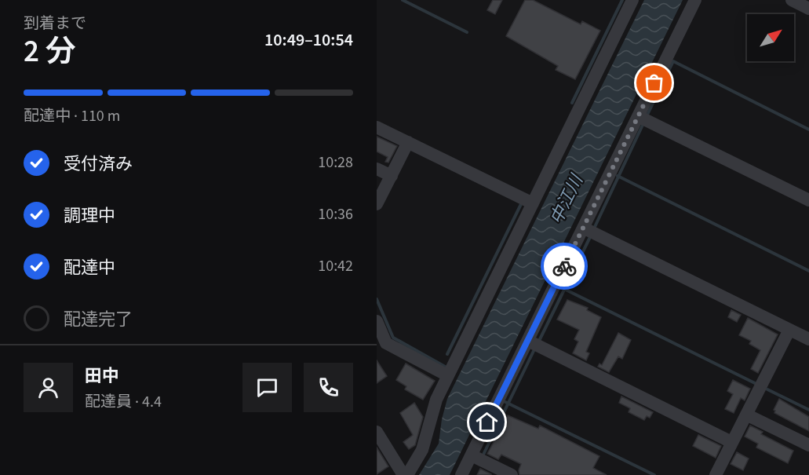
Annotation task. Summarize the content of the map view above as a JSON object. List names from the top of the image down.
{
  "water": ["中江川"],
  "north": "top right",
  "page": {
    "heading": ["2 分", "到着まで", "10:49–10:54"],
    "panel": ["田中", "配達員 · 4.4"],
    "bar": "配達中 · 110 m",
    "list": [
      ["受付済み", "10:28"],
      ["調理中", "10:36"],
      ["配達中", "10:42"],
      "配達完了"
    ]
  }
}
